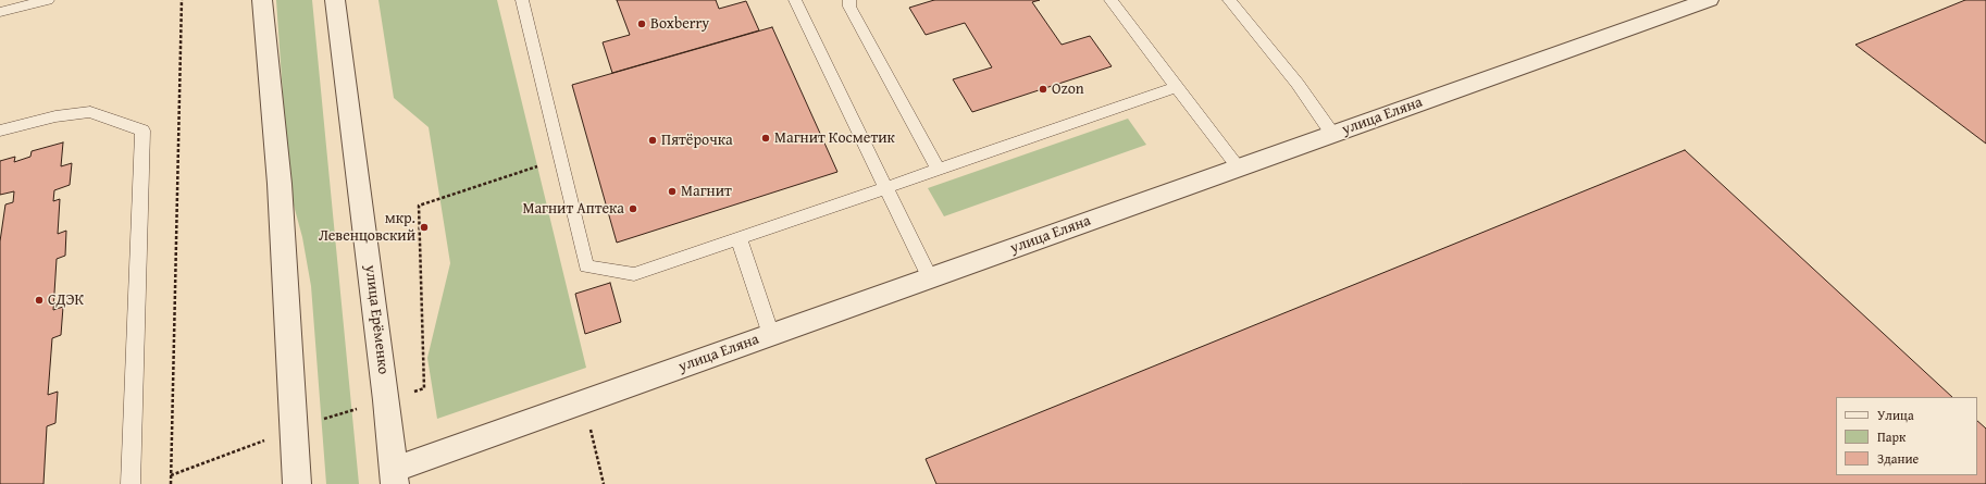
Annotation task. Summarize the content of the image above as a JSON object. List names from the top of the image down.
{
  "streets": {
    "street": ["улица Еляна", "улица Ерёменко"]
  },
  "crossings": [
    ["улица Еляна", "улица Ерёменко"]
  ],
  "places": [
    "Boxberry",
    "Ozon",
    "Магнит Косметик",
    "Пятёрочка",
    "Магнит",
    "Магнит Аптека",
    "мкр. Левенцовский",
    "СДЭК"
  ],
  "legend": ["Улица", "Парк", "Здание"]
}
